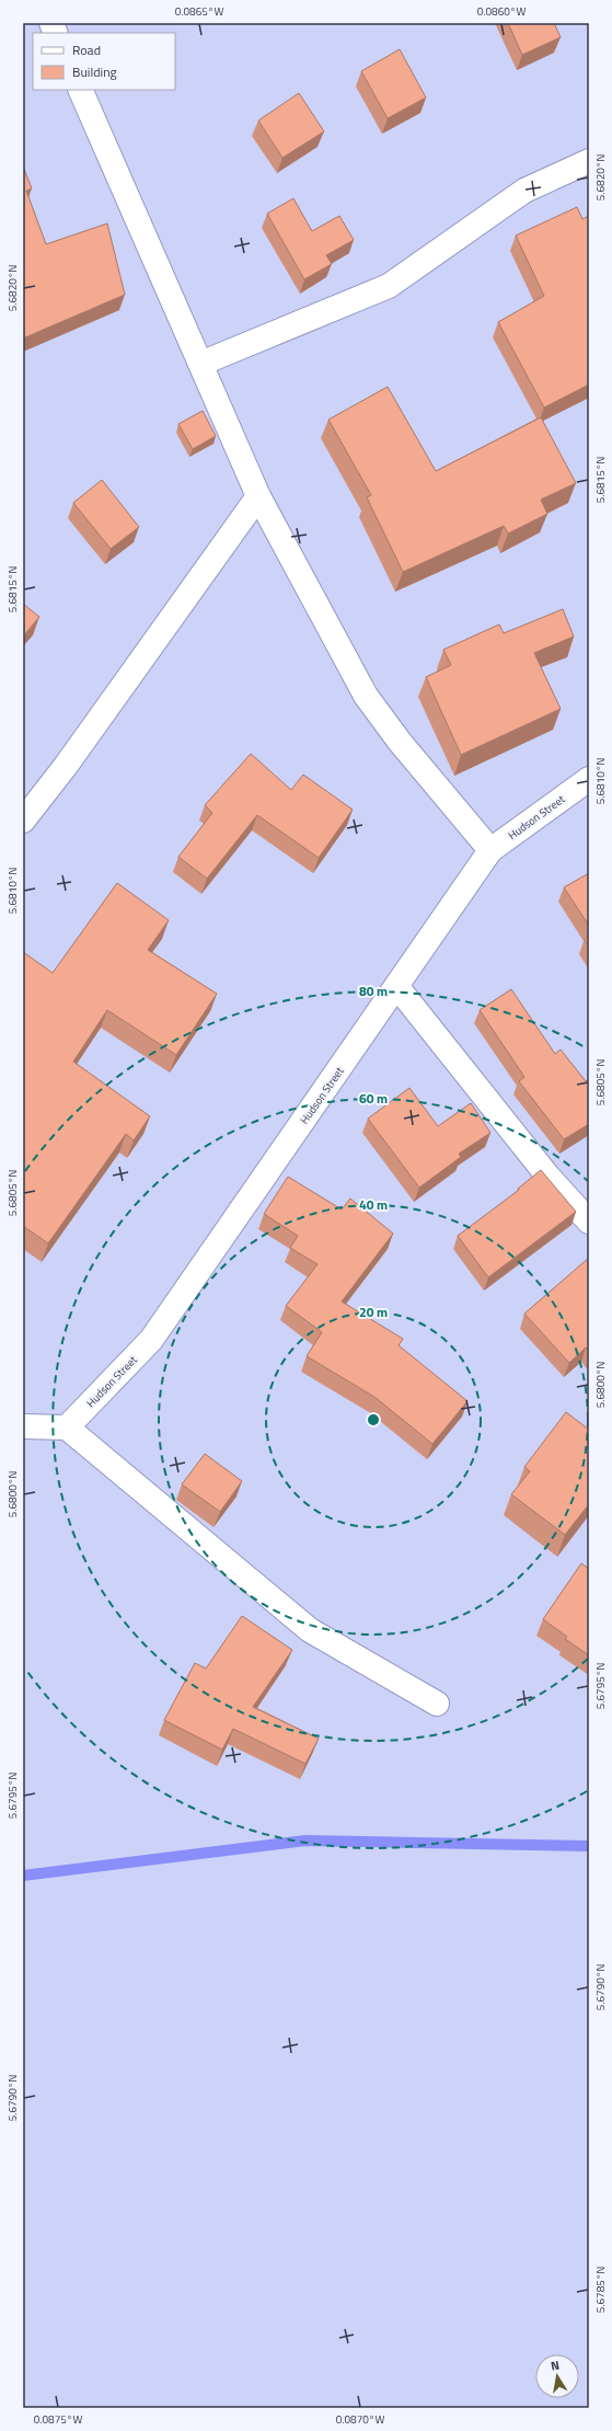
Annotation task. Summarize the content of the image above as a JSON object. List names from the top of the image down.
{
  "streets": {
    "street": ["Hudson Street"]
  },
  "legend": ["Road", "Building"],
  "north": "top",
  "coordinates": [
    "0.0865°W",
    "0.0860°W",
    "5.6820°N",
    "5.6815°N",
    "5.6810°N",
    "5.6805°N",
    "5.6800°N",
    "5.6795°N",
    "5.6790°N",
    "5.6785°N",
    "0.0875°W",
    "0.0870°W"
  ],
  "rings": [
    "80 m",
    "60 m",
    "40 m",
    "20 m"
  ]
}
